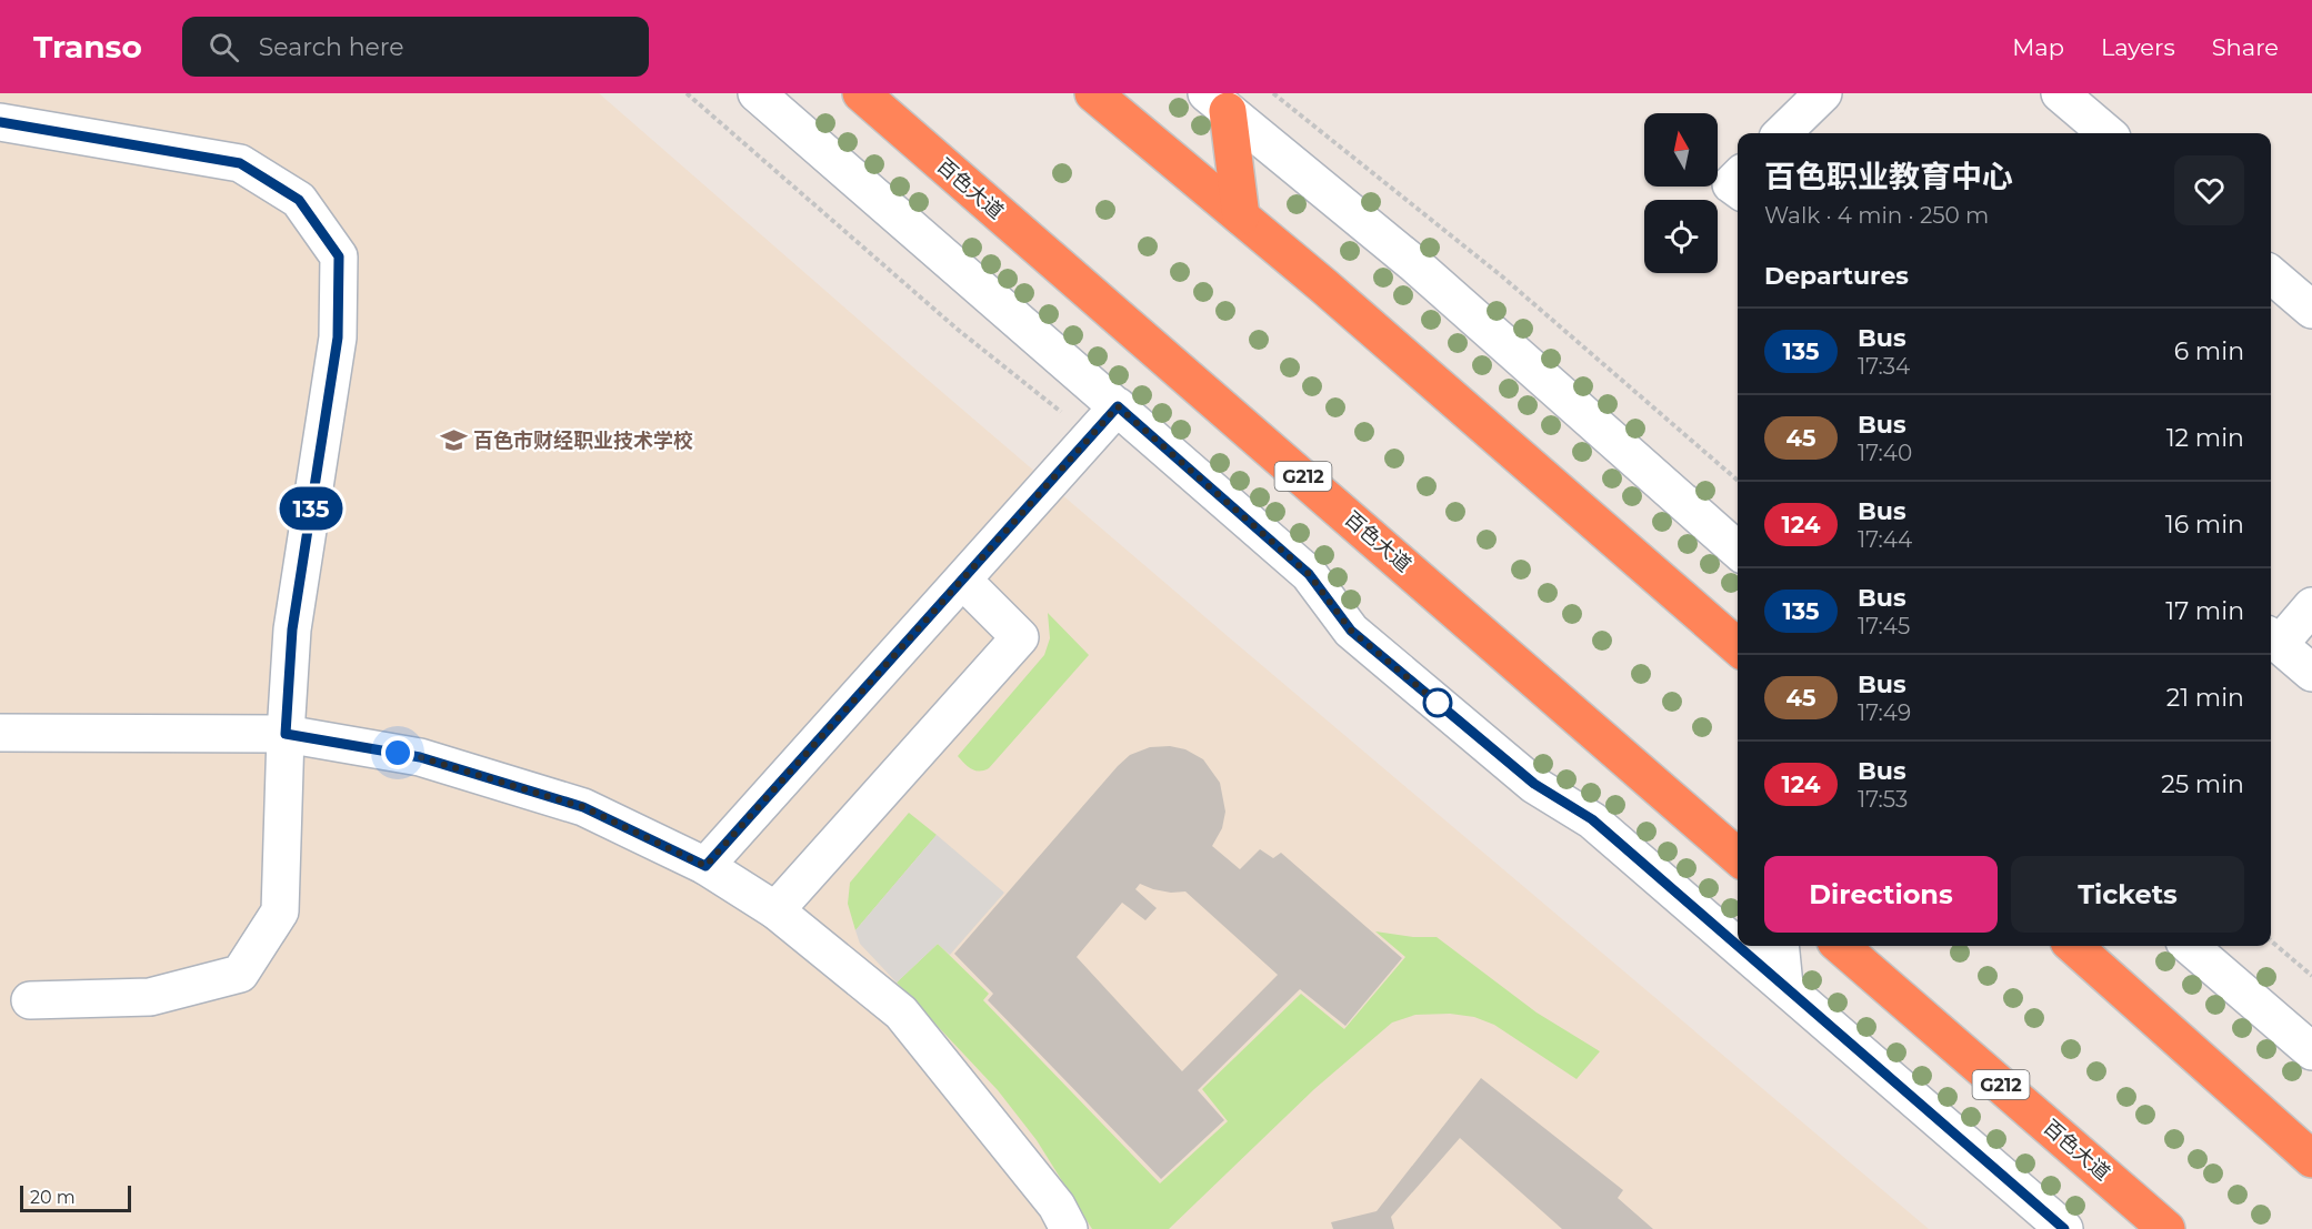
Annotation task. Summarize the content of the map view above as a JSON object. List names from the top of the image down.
{
  "streets": {
    "highway": ["百色大道", "G212"]
  },
  "places": {
    "school or university": ["百色市财经职业技术学校"]
  },
  "lines": ["bus line 135"],
  "scale_bar": "20 m",
  "north": "top",
  "page": {
    "header": "Transo",
    "search": "Search here",
    "nav": ["Map", "Layers", "Share"],
    "on_map": "135",
    "heading": [
      ["百色职业教育中心", "Walk · 4 min · 250 m"],
      "Departures"
    ],
    "list": [
      {
        "mark": "135",
        "name": "Bus",
        "note": "17:34",
        "value": "6 min"
      },
      {
        "mark": "45",
        "name": "Bus",
        "note": "17:40",
        "value": "12 min"
      },
      {
        "mark": "124",
        "name": "Bus",
        "note": "17:44",
        "value": "16 min"
      },
      {
        "mark": "135",
        "name": "Bus",
        "note": "17:45",
        "value": "17 min"
      },
      {
        "mark": "45",
        "name": "Bus",
        "note": "17:49",
        "value": "21 min"
      },
      {
        "mark": "124",
        "name": "Bus",
        "note": "17:53",
        "value": "25 min"
      }
    ],
    "buttons": ["Directions", "Tickets"],
    "scale": "20 m"
  }
}
